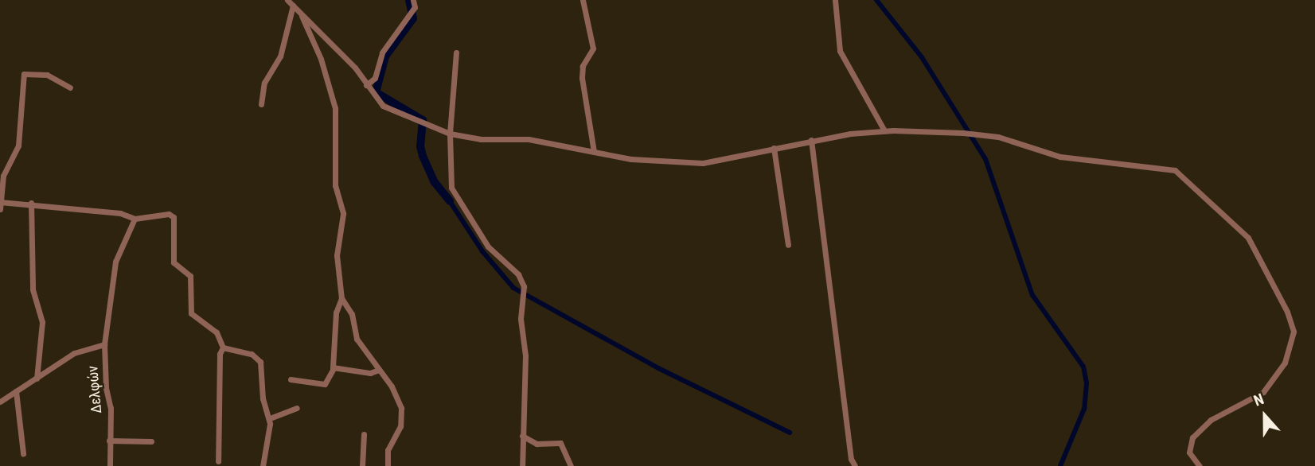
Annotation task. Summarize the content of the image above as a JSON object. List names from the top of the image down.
{
  "streets": {
    "street": ["Δελφών"]
  },
  "north": "top"
}
